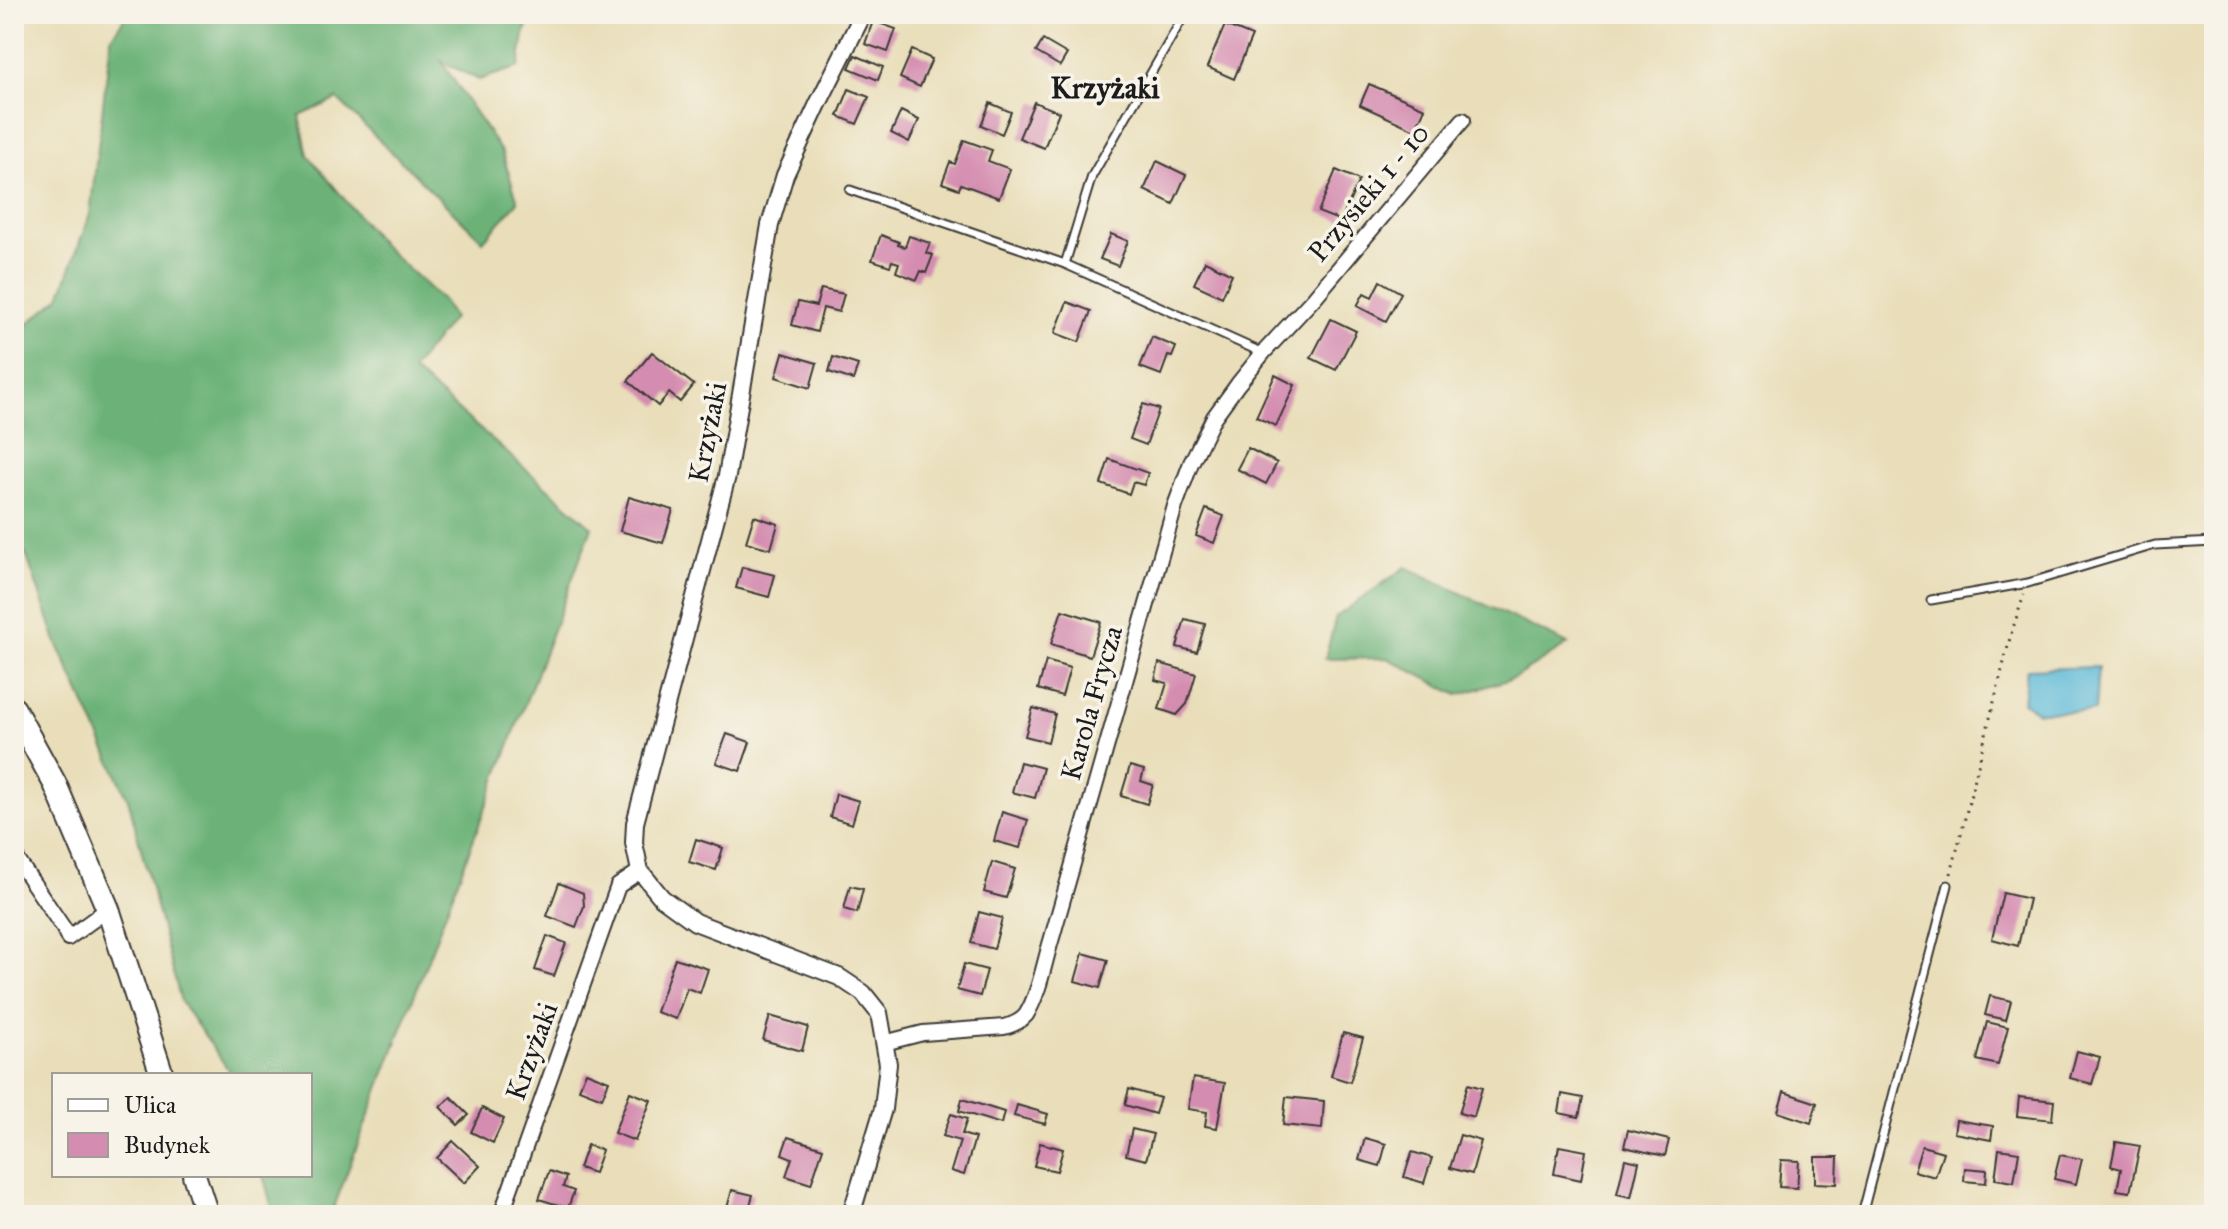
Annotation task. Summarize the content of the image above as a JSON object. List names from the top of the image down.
{
  "streets": {
    "street": ["Przysieki 1 - 10", "Krzyżaki", "Karola Frycza"]
  },
  "crossings": [
    ["Przysieki 1 - 10", "Karola Frycza"]
  ],
  "districts": ["Krzyżaki"],
  "legend": ["Ulica", "Budynek"]
}
